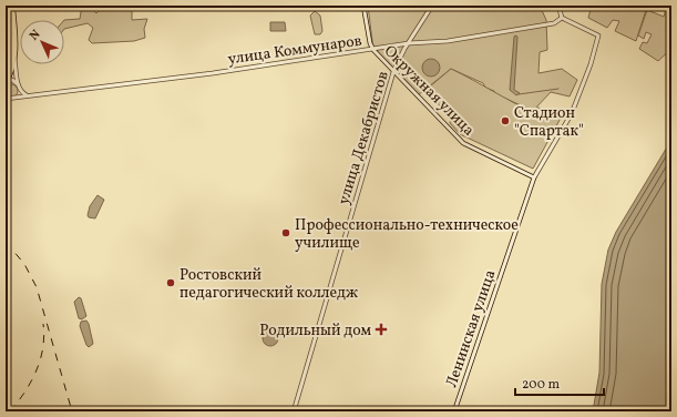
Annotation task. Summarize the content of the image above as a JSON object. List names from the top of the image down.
{
  "streets": {
    "street": [
      "улица Коммунаров",
      "Окружная улица",
      "улица Декабристов",
      "Ленинская улица"
    ]
  },
  "crossings": [
    ["улица Коммунаров", "Окружная улица"],
    ["улица Коммунаров", "улица Декабристов"],
    ["улица Коммунаров", "Ленинская улица"],
    ["Окружная улица", "улица Декабристов"],
    ["Окружная улица", "Ленинская улица"]
  ],
  "places": {
    "other": ["Стадион \"Спартак\"", "Профессионально-техническое училище", "Ростовский педагогический колледж"],
    "health": ["Родильный дом"]
  },
  "scale_bar": "200 m",
  "north": "top left"
}
